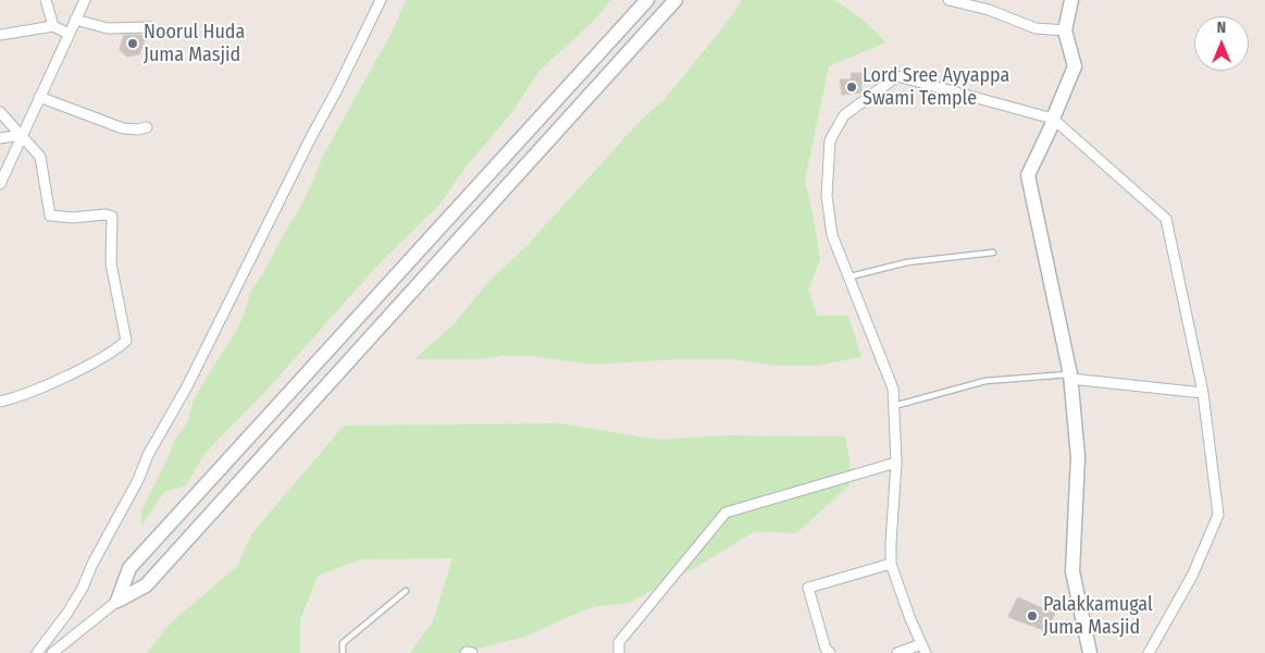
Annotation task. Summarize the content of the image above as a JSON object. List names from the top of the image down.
{
  "places": ["Noorul Huda Juma Masjid", "Lord Sree Ayyappa Swami Temple", "Palakkamugal Juma Masjid"],
  "north": "top"
}
